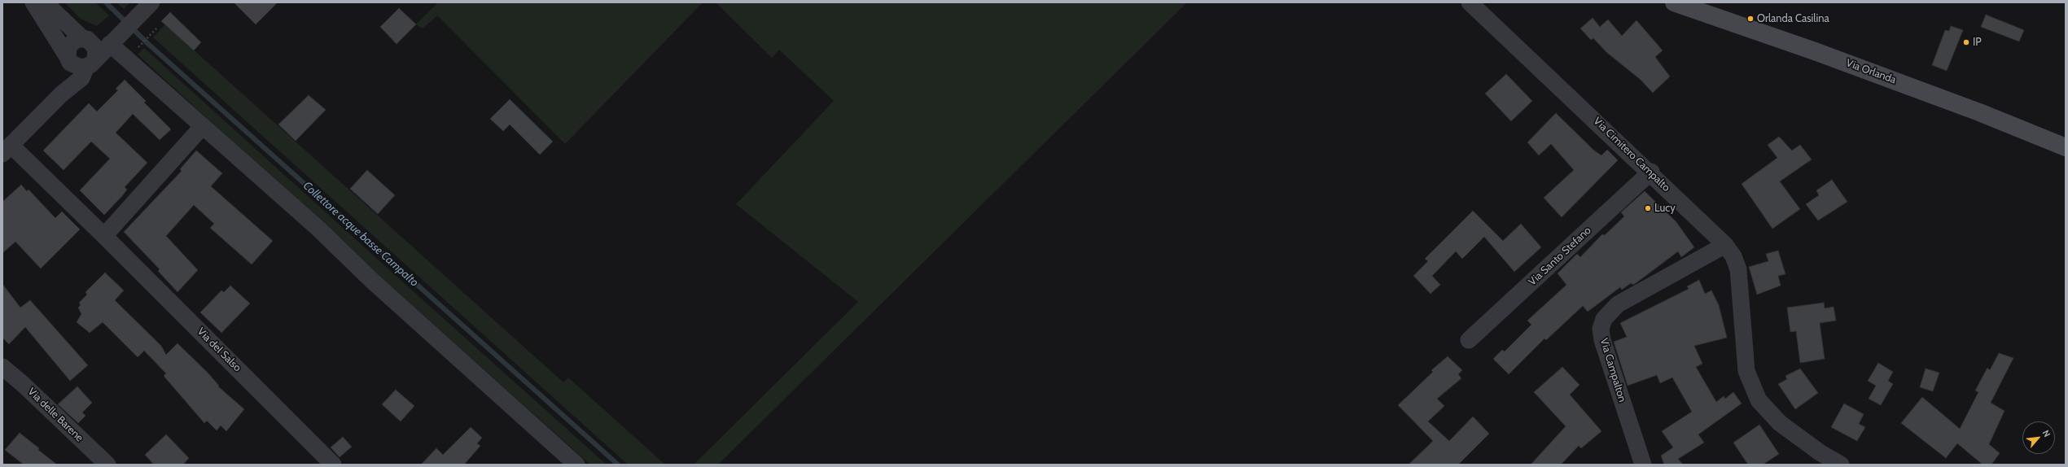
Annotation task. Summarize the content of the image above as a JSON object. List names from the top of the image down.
{
  "streets": {
    "main road": ["Via Orlanda"],
    "street": [
      "Via Cimitero Campalto",
      "Via Santo Stefano",
      "Via del Salso",
      "Via Campalton",
      "Via delle Barene"
    ]
  },
  "crossings": [
    ["Via Cimitero Campalto", "Via Santo Stefano"],
    ["Via Cimitero Campalto", "Via Campalton"]
  ],
  "water": ["Collettore acque basse Campalto"],
  "places": ["Orlanda Casilina", "IP", "Lucy"],
  "north": "top right"
}
